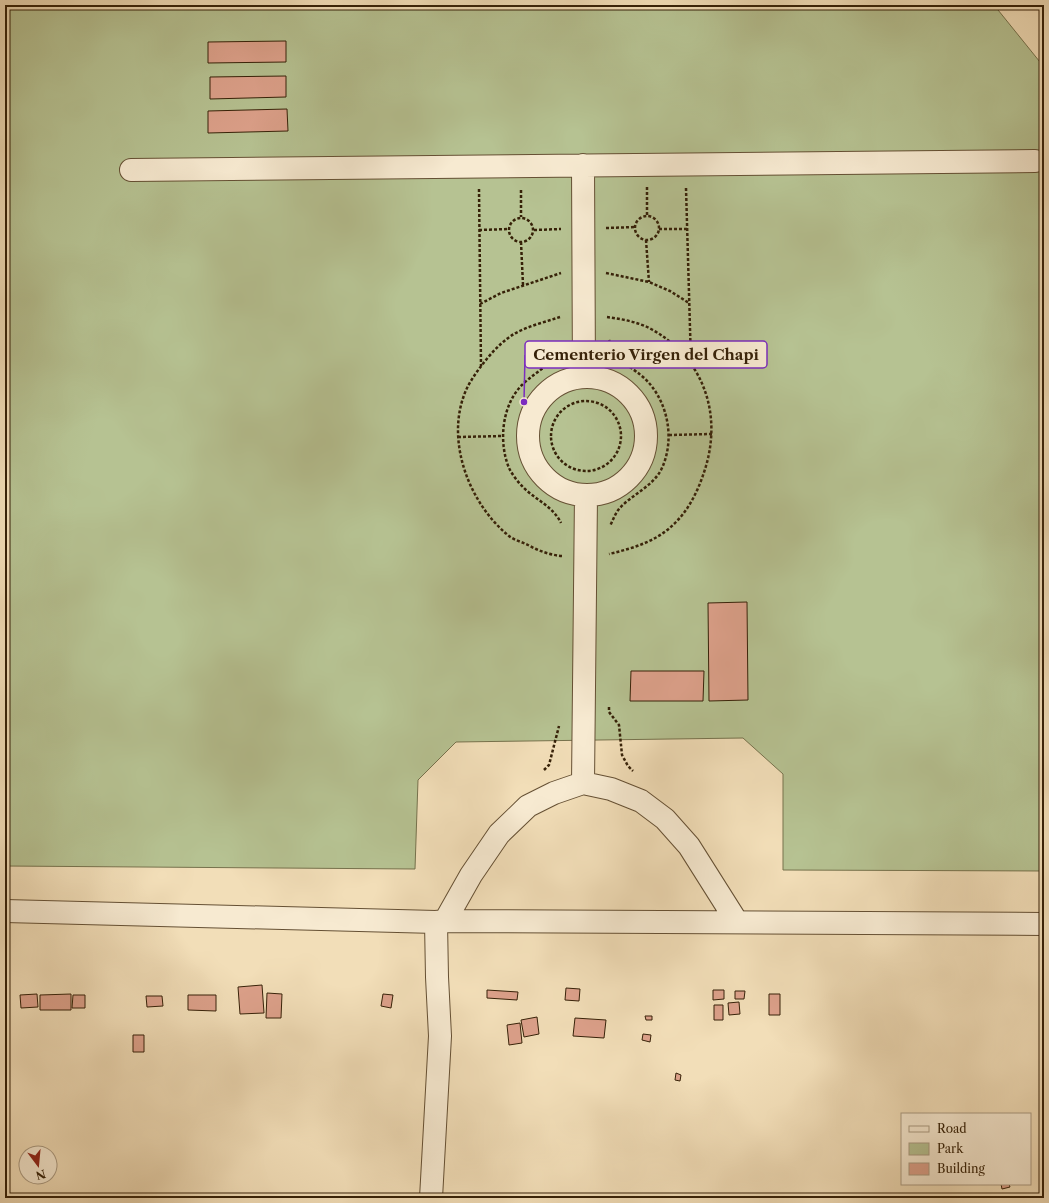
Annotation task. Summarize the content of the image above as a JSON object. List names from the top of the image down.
{
  "places": ["Cementerio Virgen del Chapi"],
  "legend": ["Road", "Park", "Building"],
  "north": "bottom"
}
